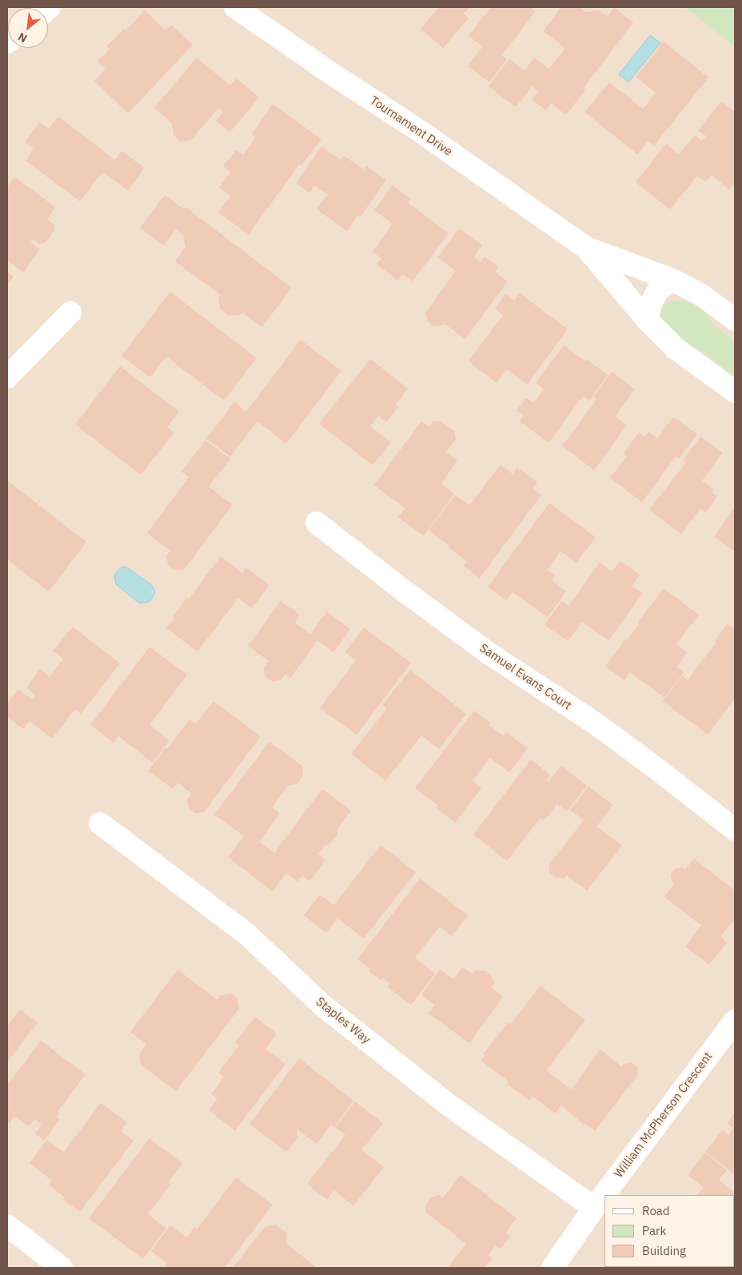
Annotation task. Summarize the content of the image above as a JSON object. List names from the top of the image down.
{
  "streets": {
    "street": [
      "Tournament Drive",
      "Samuel Evans Court",
      "Staples Way",
      "William McPherson Crescent"
    ]
  },
  "crossings": [
    ["Staples Way", "William McPherson Crescent"]
  ],
  "legend": ["Road", "Park", "Building"],
  "north": "bottom left"
}
